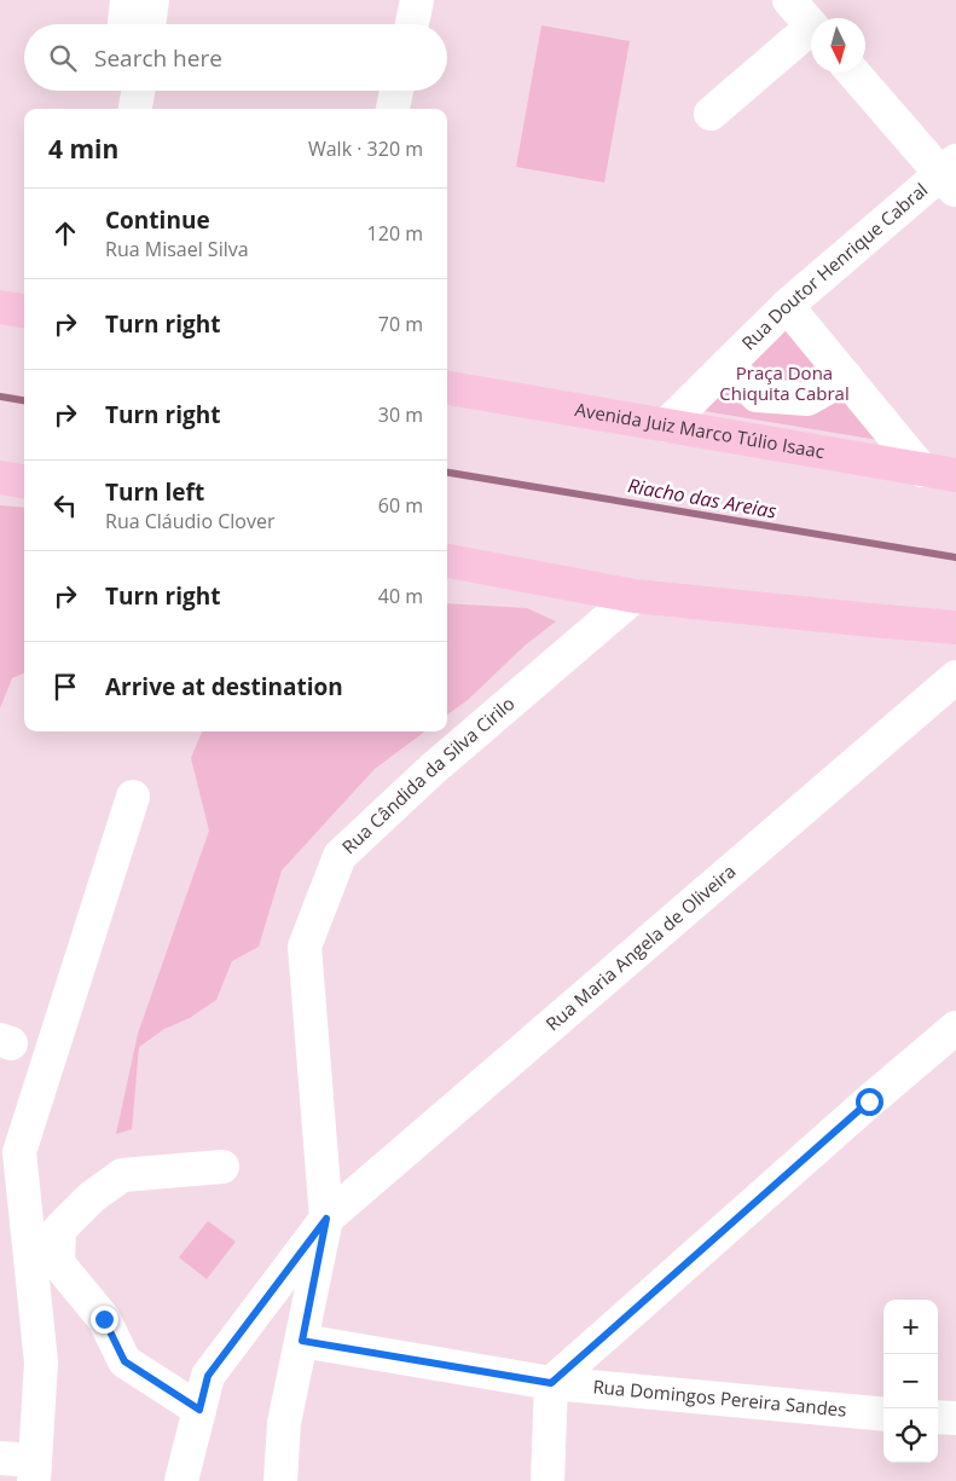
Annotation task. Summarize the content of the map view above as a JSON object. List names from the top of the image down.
{
  "streets": {
    "main road": ["Avenida Juiz Marco Túlio Isaac"],
    "street": [
      "Rua Doutor Henrique Cabral",
      "Rua Cândida da Silva Cirilo",
      "Rua Maria Angela de Oliveira",
      "Rua Domingos Pereira Sandes"
    ]
  },
  "crossings": [
    ["Rua Doutor Henrique Cabral", "Avenida Juiz Marco Túlio Isaac"],
    ["Rua Cândida da Silva Cirilo", "Rua Maria Angela de Oliveira"],
    ["Rua Cândida da Silva Cirilo", "Rua Domingos Pereira Sandes"]
  ],
  "water": ["Riacho das Areias"],
  "parks": ["Praça Dona Chiquita Cabral"],
  "north": "bottom",
  "page": {
    "search": "Search here",
    "heading": ["4 min", "Walk · 320 m"],
    "list": [
      ["Continue", "Rua Misael Silva", "120 m"],
      ["Turn right", "70 m"],
      ["Turn right", "30 m"],
      ["Turn left", "Rua Cláudio Clover", "60 m"],
      ["Turn right", "40 m"],
      "Arrive at destination"
    ],
    "map_buttons": ["+", "−"]
  }
}
